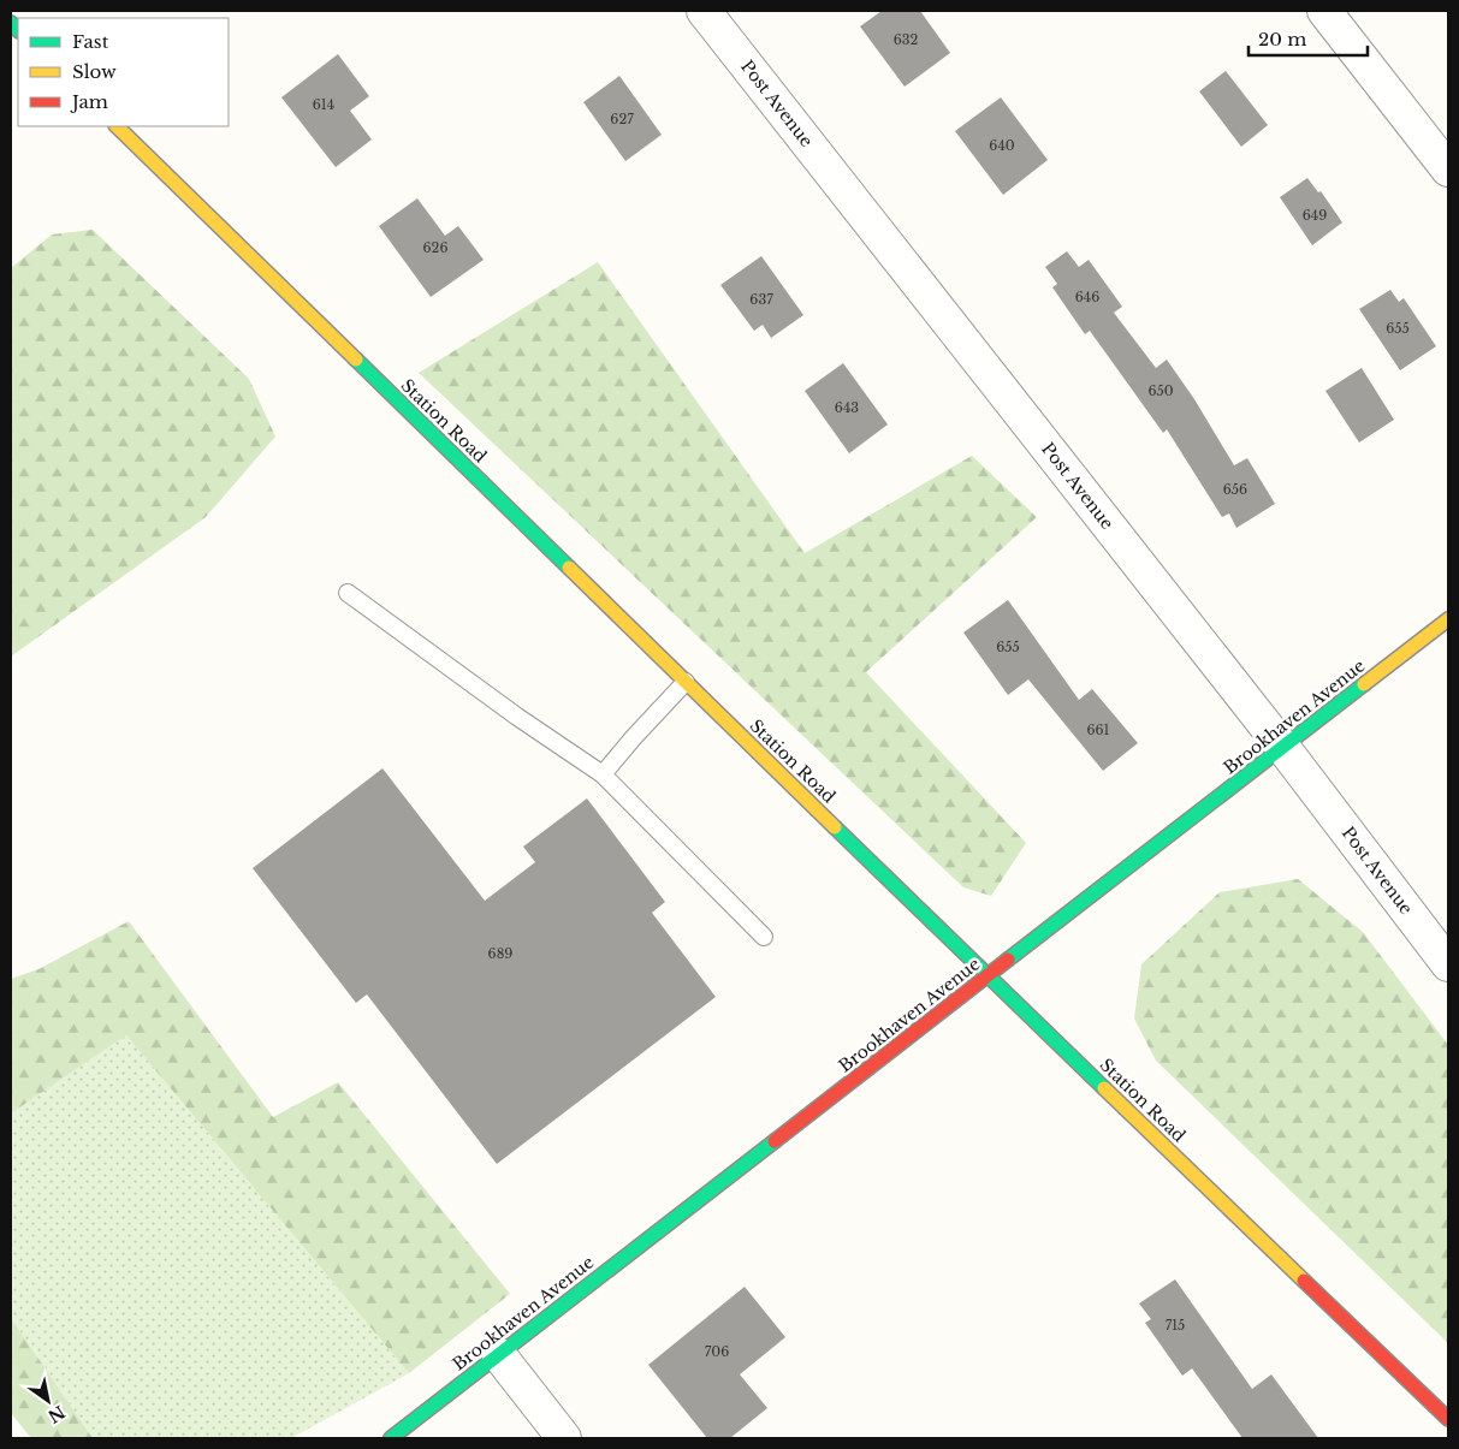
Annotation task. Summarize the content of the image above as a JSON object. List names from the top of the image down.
{
  "streets": {
    "main road": ["Station Road", "Brookhaven Avenue"],
    "street": ["Post Avenue"]
  },
  "crossings": [
    ["Post Avenue", "Brookhaven Avenue"],
    ["Station Road", "Brookhaven Avenue"]
  ],
  "house_numbers": [
    "632",
    "614",
    "627",
    "640",
    "649",
    "626",
    "646",
    "637",
    "655",
    "650",
    "643",
    "656",
    "655",
    "661",
    "689",
    "715",
    "706"
  ],
  "legend": ["Fast", "Slow", "Jam"],
  "scale_bar": "20 m",
  "north": "bottom right"
}
